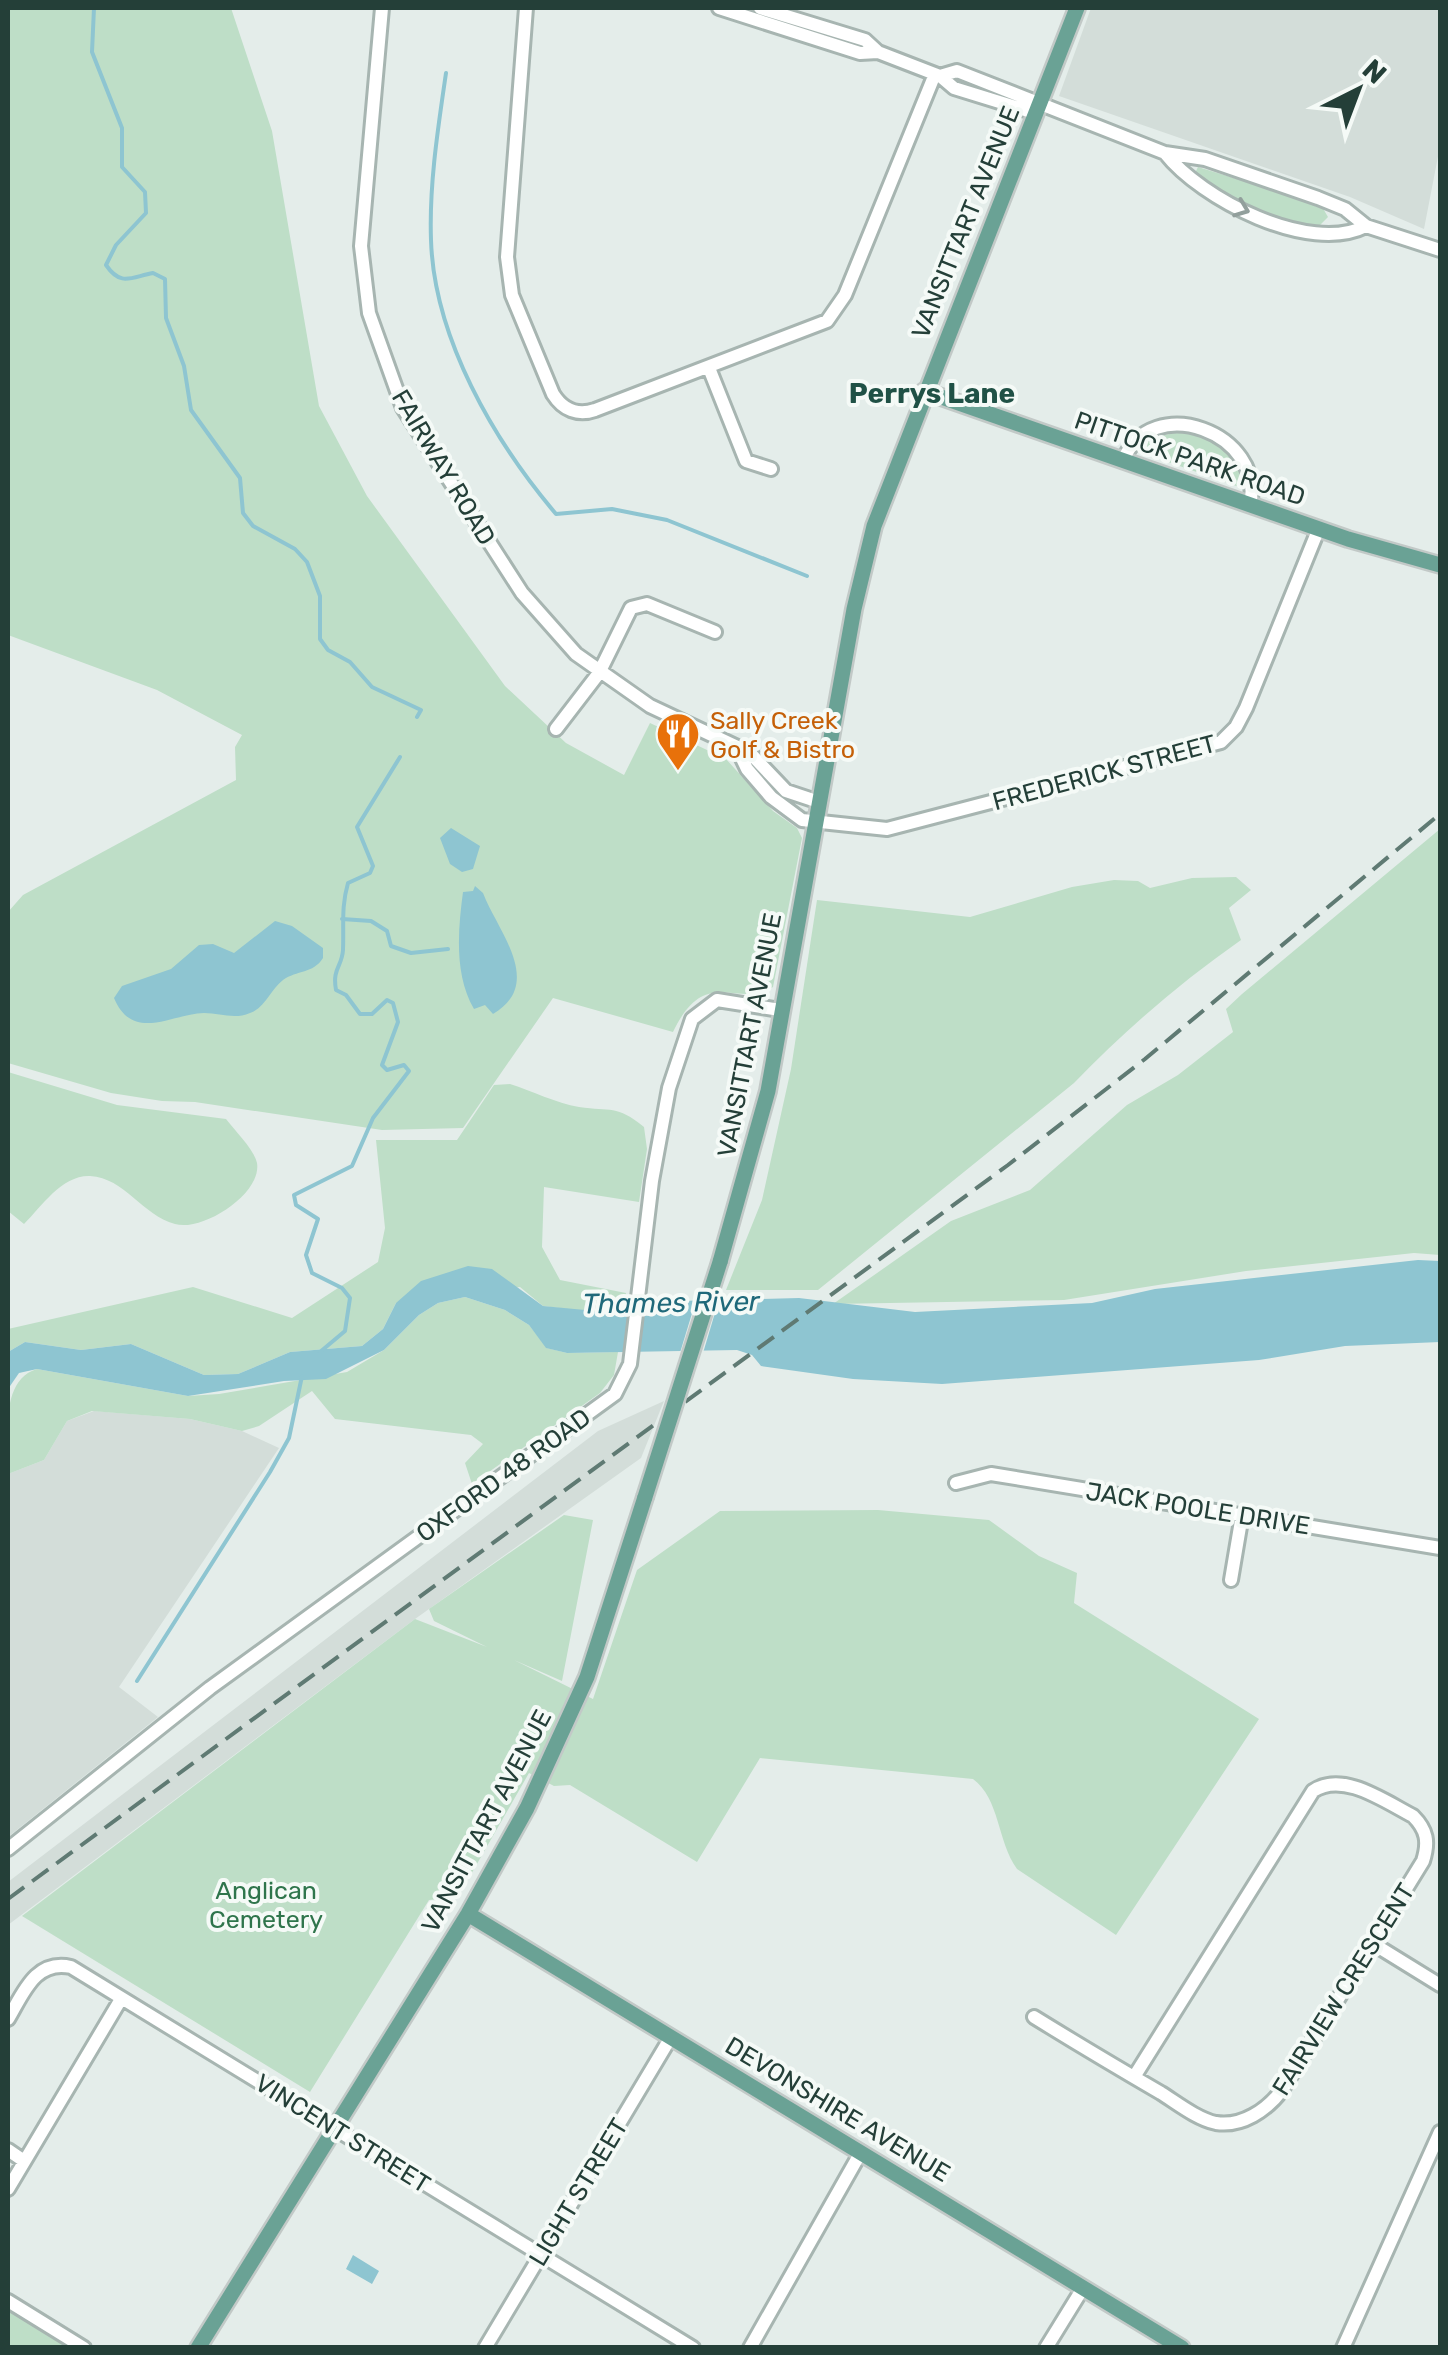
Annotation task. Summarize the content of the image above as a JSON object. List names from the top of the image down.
{
  "streets": {
    "main road": ["VANSITTART AVENUE", "PITTOCK PARK ROAD", "DEVONSHIRE AVENUE"],
    "street": [
      "FAIRWAY ROAD",
      "FREDERICK STREET",
      "OXFORD 48 ROAD",
      "JACK POOLE DRIVE",
      "FAIRVIEW CRESCENT",
      "VINCENT STREET",
      "LIGHT STREET"
    ]
  },
  "crossings": [
    ["VANSITTART AVENUE", "PITTOCK PARK ROAD"],
    ["VANSITTART AVENUE", "FAIRWAY ROAD"],
    ["VANSITTART AVENUE", "FREDERICK STREET"],
    ["VANSITTART AVENUE", "OXFORD 48 ROAD"],
    ["VANSITTART AVENUE", "DEVONSHIRE AVENUE"],
    ["VANSITTART AVENUE", "VINCENT STREET"],
    ["PITTOCK PARK ROAD", "FREDERICK STREET"],
    ["FAIRWAY ROAD", "FREDERICK STREET"],
    ["DEVONSHIRE AVENUE", "LIGHT STREET"],
    ["VINCENT STREET", "LIGHT STREET"]
  ],
  "districts": ["Perrys Lane"],
  "water": ["Thames River"],
  "parks": ["Anglican Cemetery"],
  "places": {
    "restaurant": ["Sally Creek Golf & Bistro"]
  },
  "north": "top right"
}
